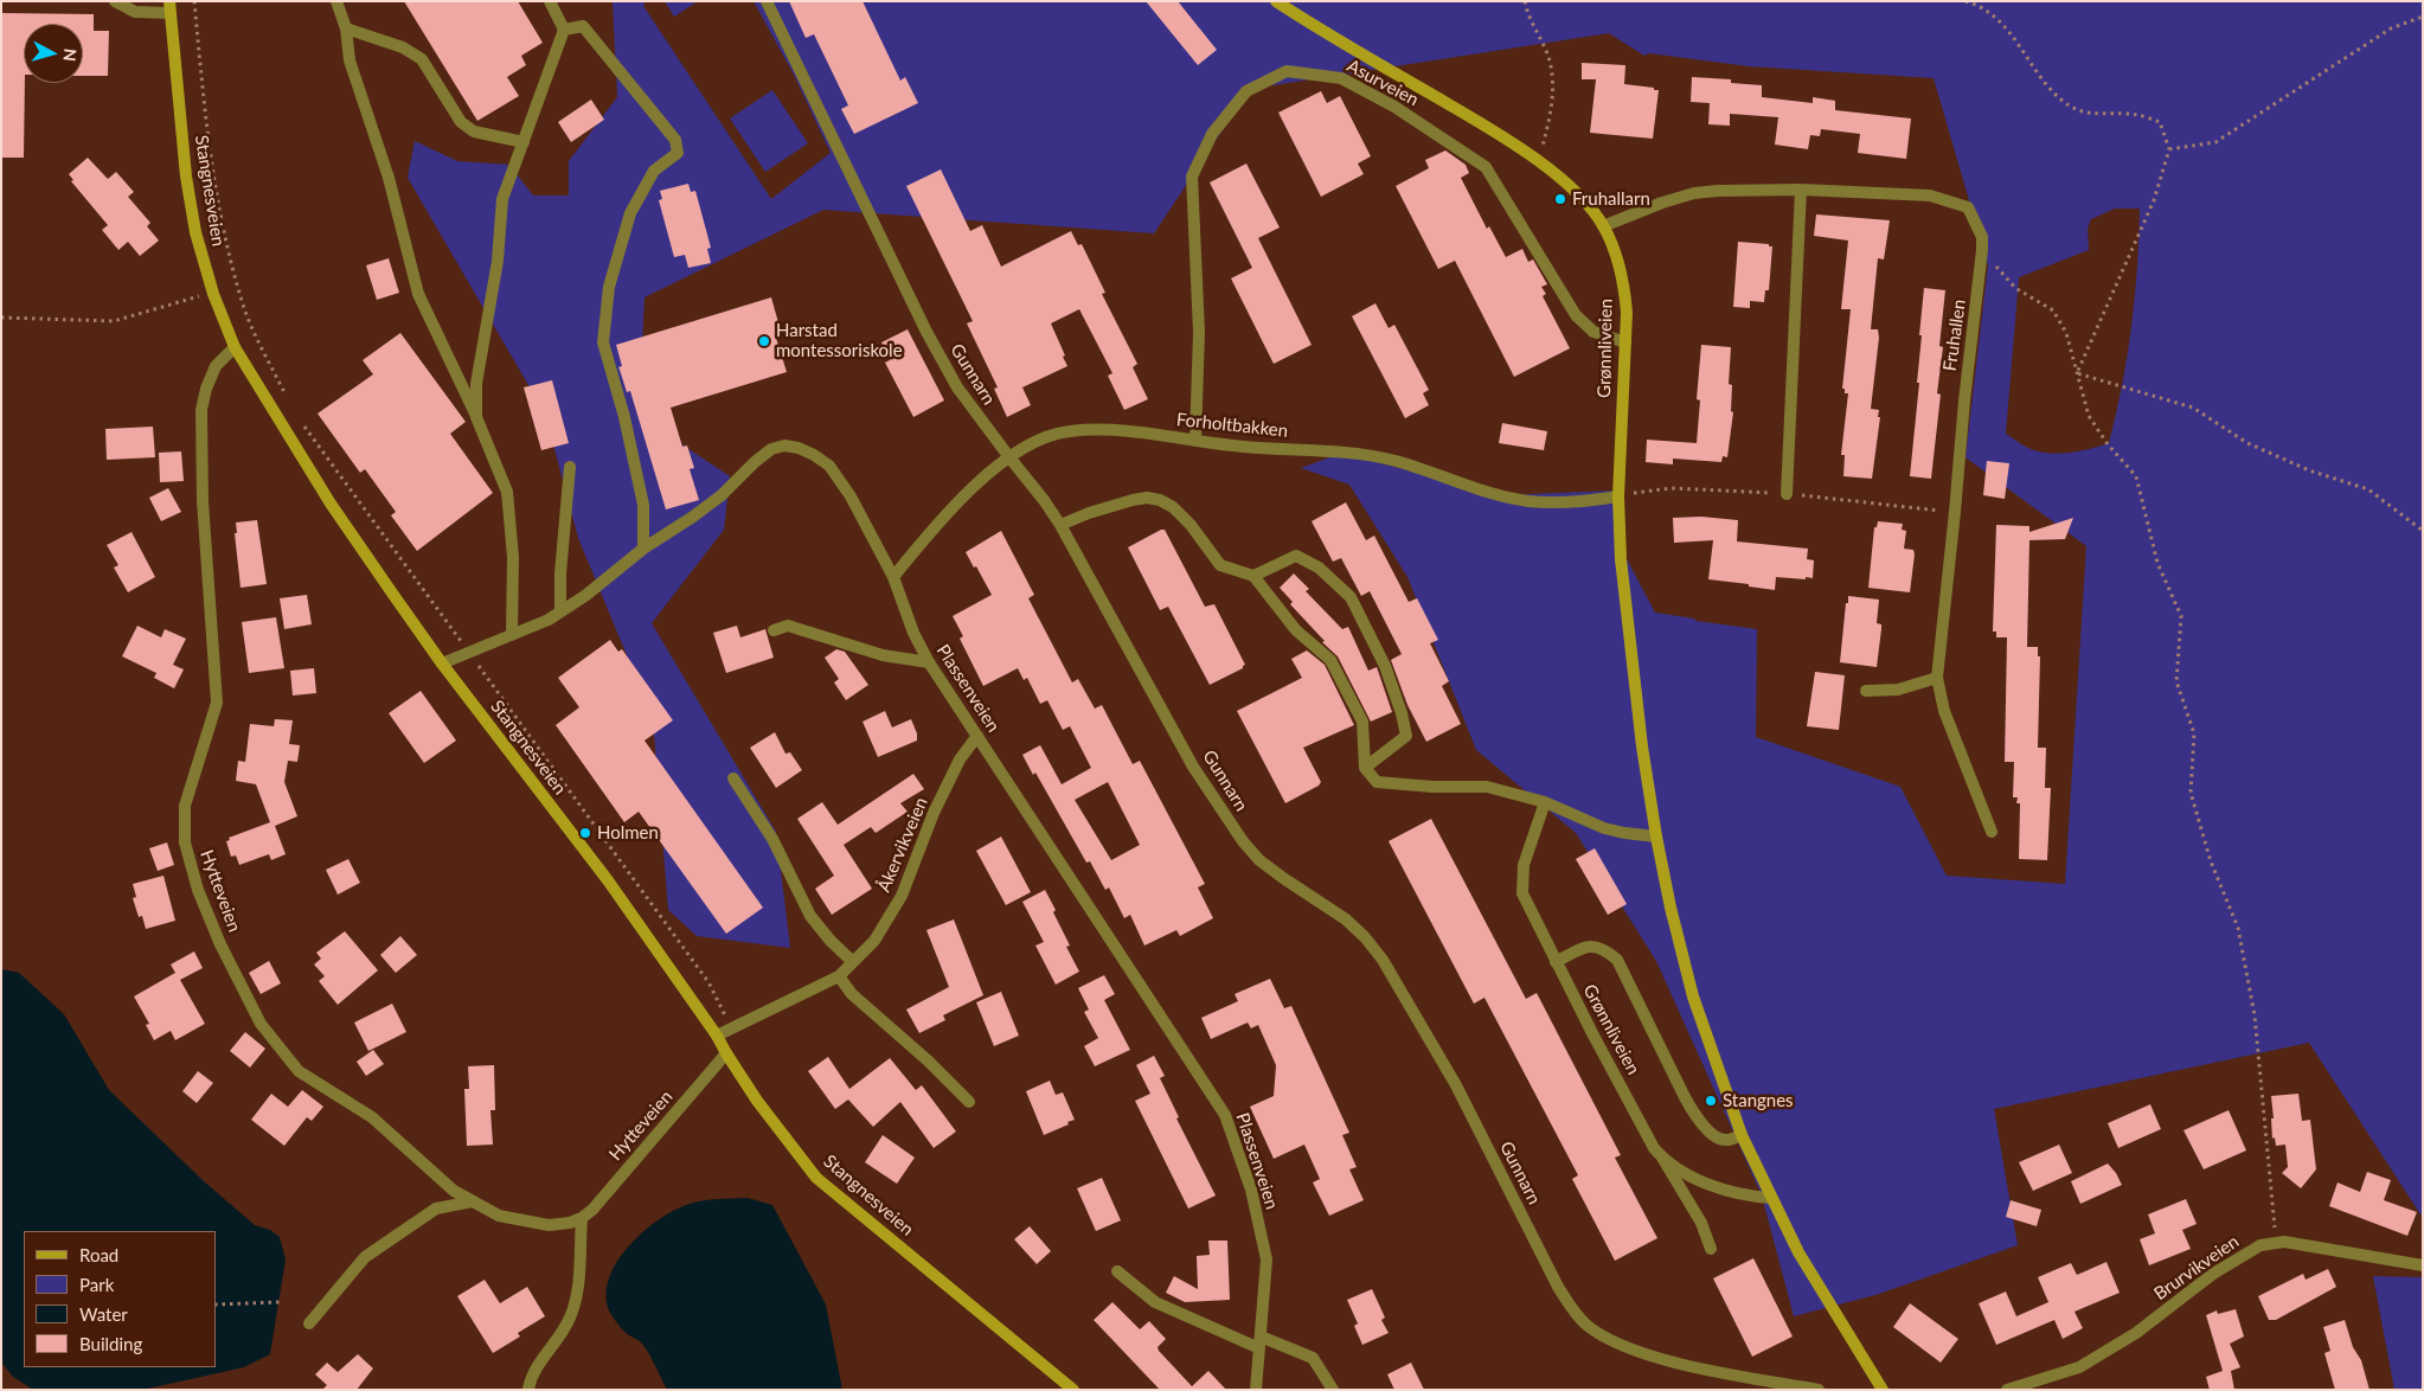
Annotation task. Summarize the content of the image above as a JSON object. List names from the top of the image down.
{
  "streets": {
    "main road": ["Stangnesveien", "Grønnliveien"],
    "street": [
      "Asurveien",
      "Fruhallen",
      "Gunnarn",
      "Forholtbakken",
      "Plassenveien",
      "Åkervikveien",
      "Hytteveien",
      "Brurvikveien"
    ]
  },
  "crossings": [
    ["Asurveien", "Grønnliveien"],
    ["Asurveien", "Forholtbakken"],
    ["Stangnesveien", "Plassenveien"],
    ["Stangnesveien", "Åkervikveien"],
    ["Stangnesveien", "Hytteveien"],
    ["Fruhallen", "Grønnliveien"],
    ["Grønnliveien", "Forholtbakken"],
    ["Gunnarn", "Forholtbakken"],
    ["Forholtbakken", "Plassenveien"],
    ["Plassenveien", "Åkervikveien"]
  ],
  "places": [
    "Fruhallarn",
    "Harstad montessoriskole",
    "Holmen",
    "Stangnes"
  ],
  "legend": [
    "Road",
    "Park",
    "Water",
    "Building"
  ],
  "north": "right"
}
